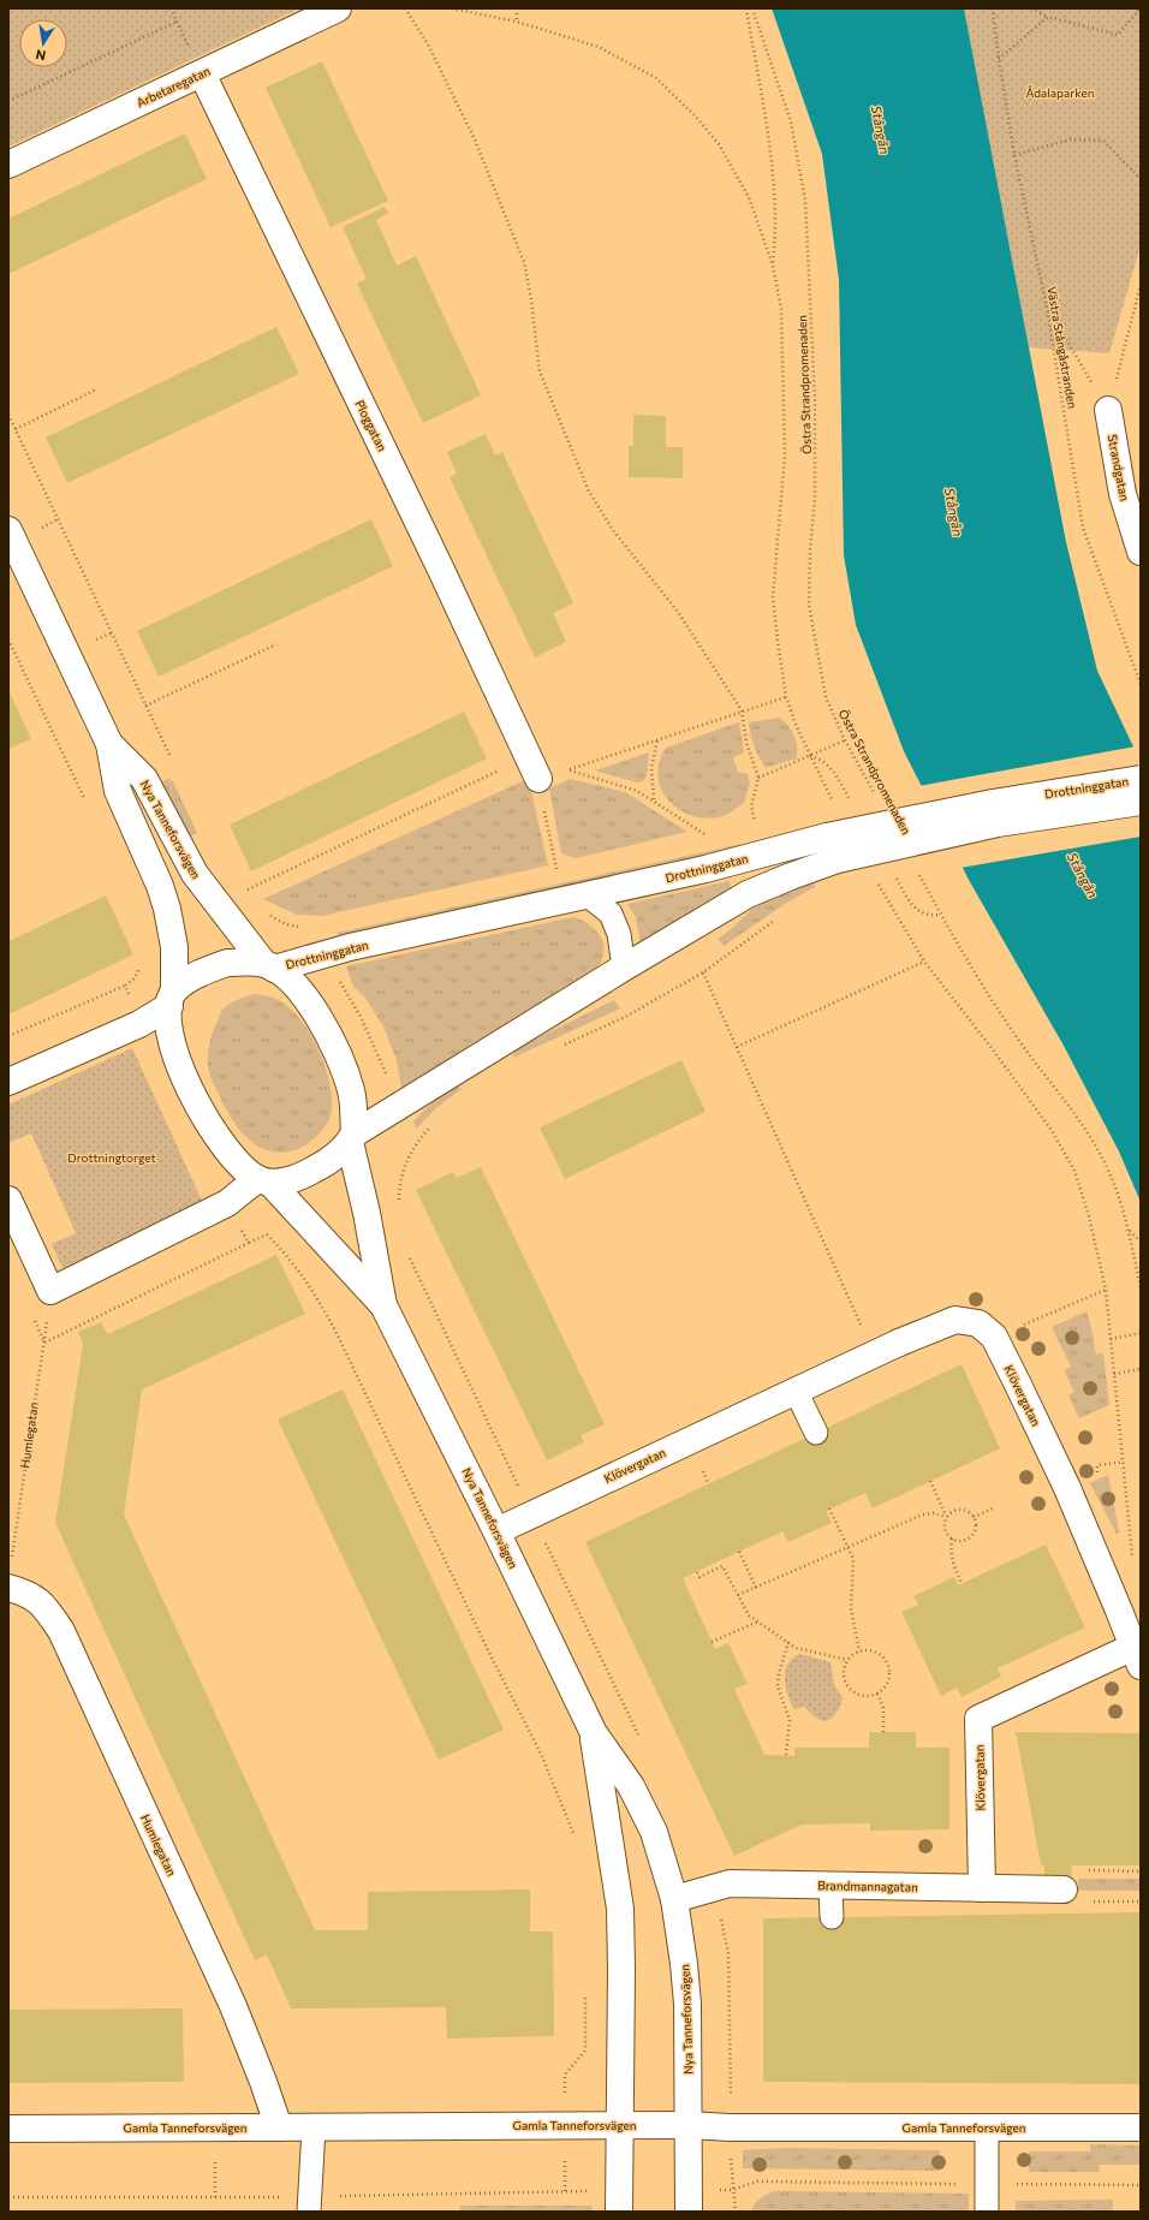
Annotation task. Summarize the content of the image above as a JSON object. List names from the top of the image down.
{
  "streets": {
    "street": [
      "Arbetaregatan",
      "Ploggatan",
      "Strandgatan",
      "Drottninggatan",
      "Nya Tanneforsvägen",
      "Klövergatan",
      "Humlegatan",
      "Brandmannagatan",
      "Gamla Tanneforsvägen"
    ],
    "path": ["Västra Stångåstranden", "Östra Strandpromenaden"]
  },
  "crossings": [
    ["Arbetaregatan", "Ploggatan"],
    ["Drottninggatan", "Nya Tanneforsvägen"],
    ["Nya Tanneforsvägen", "Klövergatan"],
    ["Nya Tanneforsvägen", "Brandmannagatan"],
    ["Nya Tanneforsvägen", "Gamla Tanneforsvägen"],
    ["Klövergatan", "Brandmannagatan"],
    ["Humlegatan", "Gamla Tanneforsvägen"]
  ],
  "water": ["Stångån"],
  "parks": ["Ådalaparken", "Drottningtorget"],
  "north": "bottom"
}
